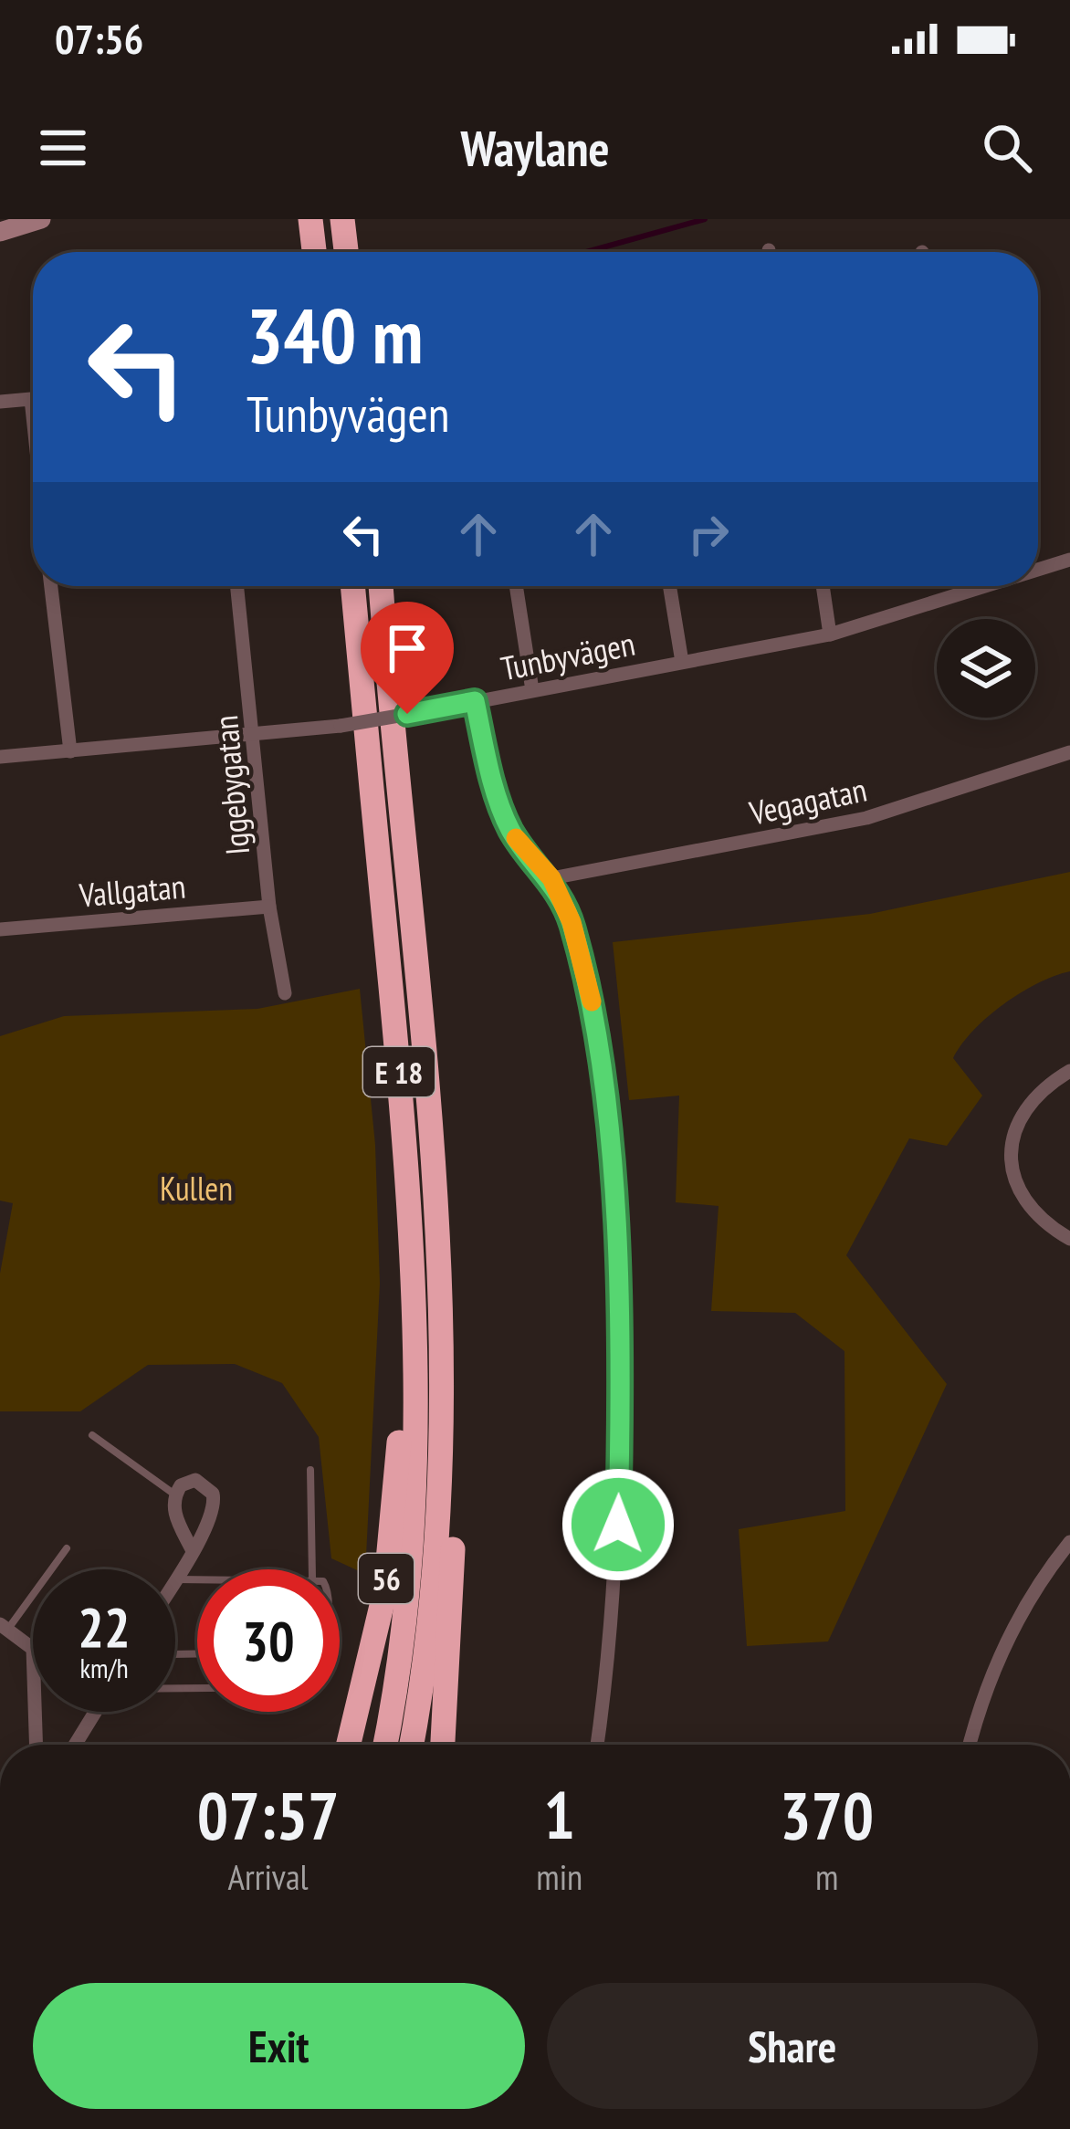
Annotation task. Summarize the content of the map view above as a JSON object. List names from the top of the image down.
{
  "streets": {
    "highway": ["E 18", "56"],
    "street": [
      "Tunbyvägen",
      "Iggebygatan",
      "Vegagatan",
      "Vallgatan"
    ]
  },
  "crossings": [
    ["Tunbyvägen", "Iggebygatan"],
    ["Iggebygatan", "Vallgatan"],
    ["E 18", "56"]
  ],
  "parks": ["Kullen"],
  "page": {
    "status": "07:56",
    "header": "Waylane",
    "turn": ["340 m", "Tunbyvägen"],
    "speed": "22 km/h",
    "limit": "30",
    "eta": [
      "07:57",
      "Arrival",
      "1",
      "min",
      "370",
      "m"
    ],
    "buttons": ["Exit", "Share"]
  }
}
